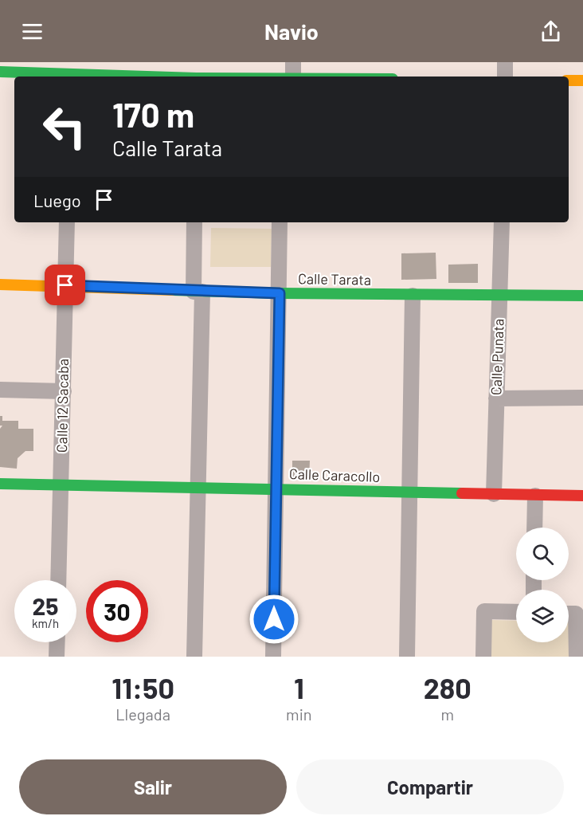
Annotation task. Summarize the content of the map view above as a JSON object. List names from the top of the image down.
{
  "streets": {
    "street": [
      "Calle Tarata",
      "Calle Punata",
      "Calle 12 Sacaba",
      "Calle Caracollo"
    ]
  },
  "crossings": [
    ["Calle Tarata", "Calle Punata"],
    ["Calle Tarata", "Calle 12 Sacaba"],
    ["Calle Punata", "Calle Caracollo"],
    ["Calle 12 Sacaba", "Calle Caracollo"]
  ],
  "page": {
    "header": "Navio",
    "turn": ["170 m", "Calle Tarata"],
    "then": "Luego",
    "speed": "25 km/h",
    "limit": "30",
    "eta": [
      "11:50",
      "Llegada",
      "1",
      "min",
      "280",
      "m"
    ],
    "buttons": ["Salir", "Compartir"]
  }
}
